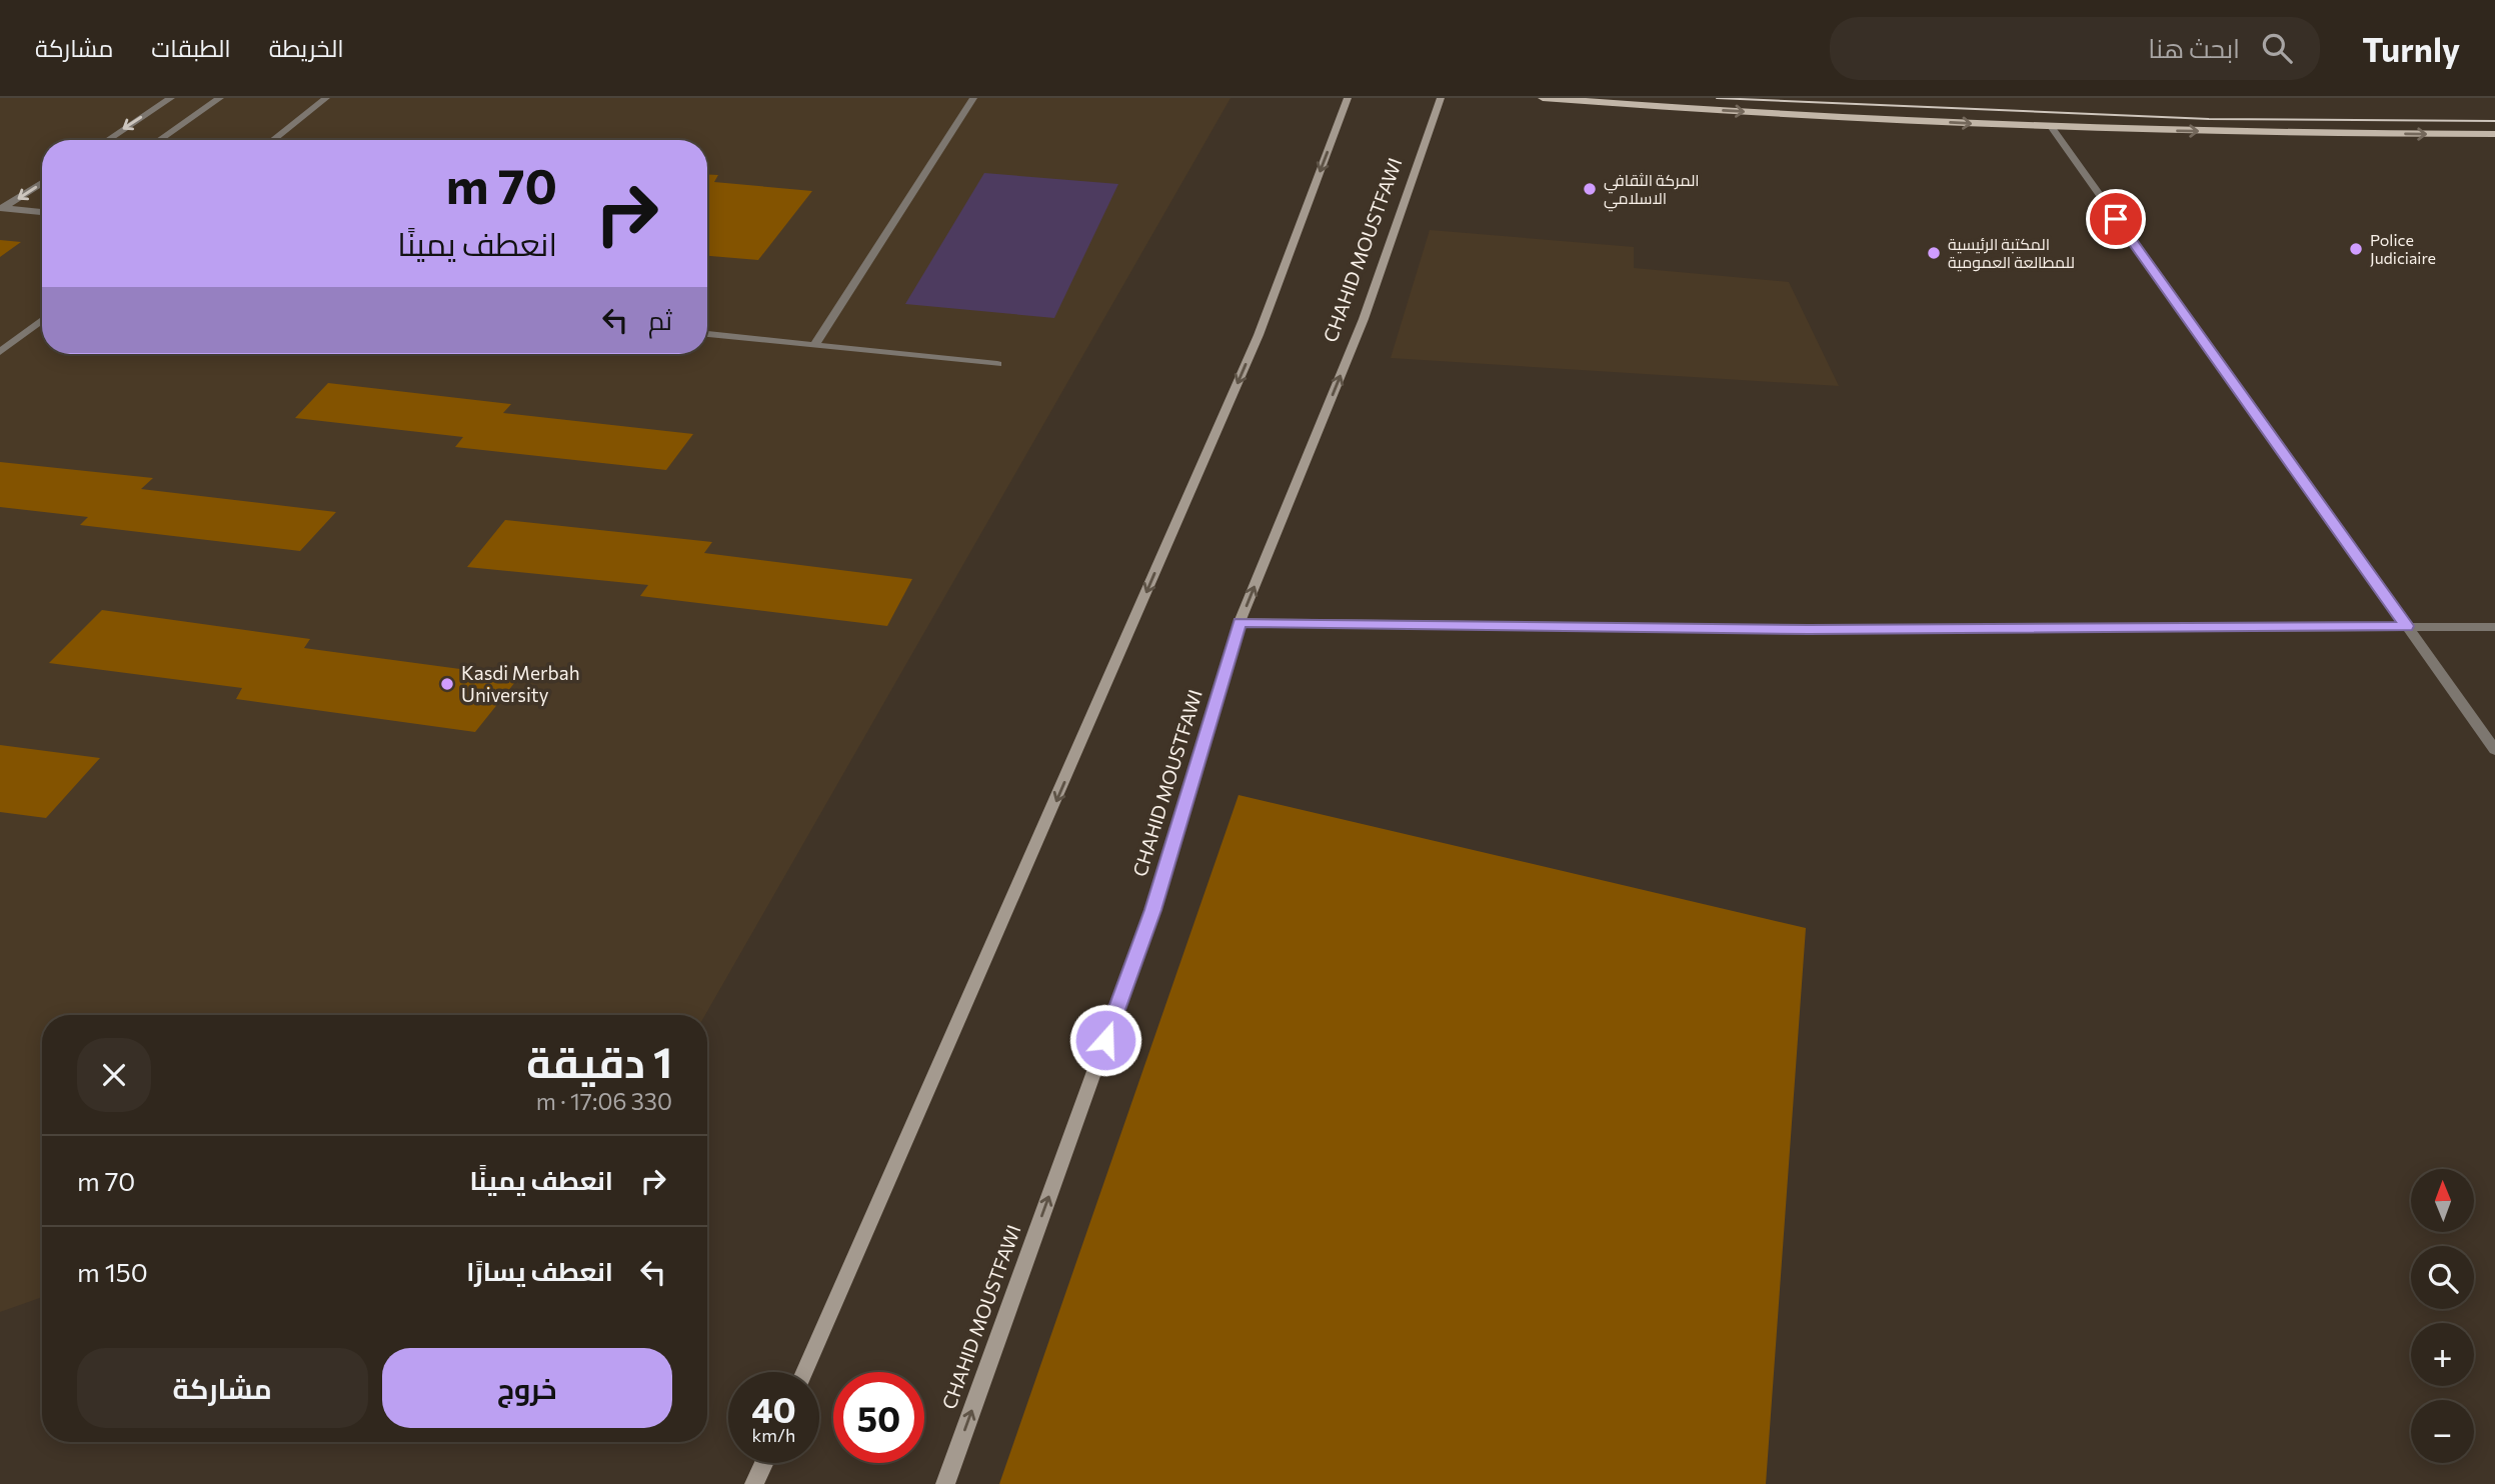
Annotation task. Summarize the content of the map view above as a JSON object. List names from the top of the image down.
{
  "streets": {
    "main road": ["CHAHID MOUSTFAWI"]
  },
  "places": [
    "المركة الثقافي الاسلامي",
    "Police Judiciaire",
    "المكتبة الرئيسية للمطالعة العمومية",
    "Kasdi Merbah University"
  ],
  "north": "top",
  "page": {
    "header": "Turnly",
    "search": "ابحث هنا",
    "nav": ["الخريطة", "الطبقات", "مشاركة"],
    "turn": ["70 m", "انعطف يمينًا"],
    "then": "ثم",
    "heading": ["1 دقيقة", "330 m · 17:06"],
    "list": [
      {
        "name": "انعطف يمينًا",
        "value": "70 m"
      },
      {
        "name": "انعطف يسارًا",
        "value": "150 m"
      }
    ],
    "map_buttons": ["+", "−"],
    "buttons": ["خروج", "مشاركة"],
    "speed": "40 km/h",
    "limit": "50"
  }
}
